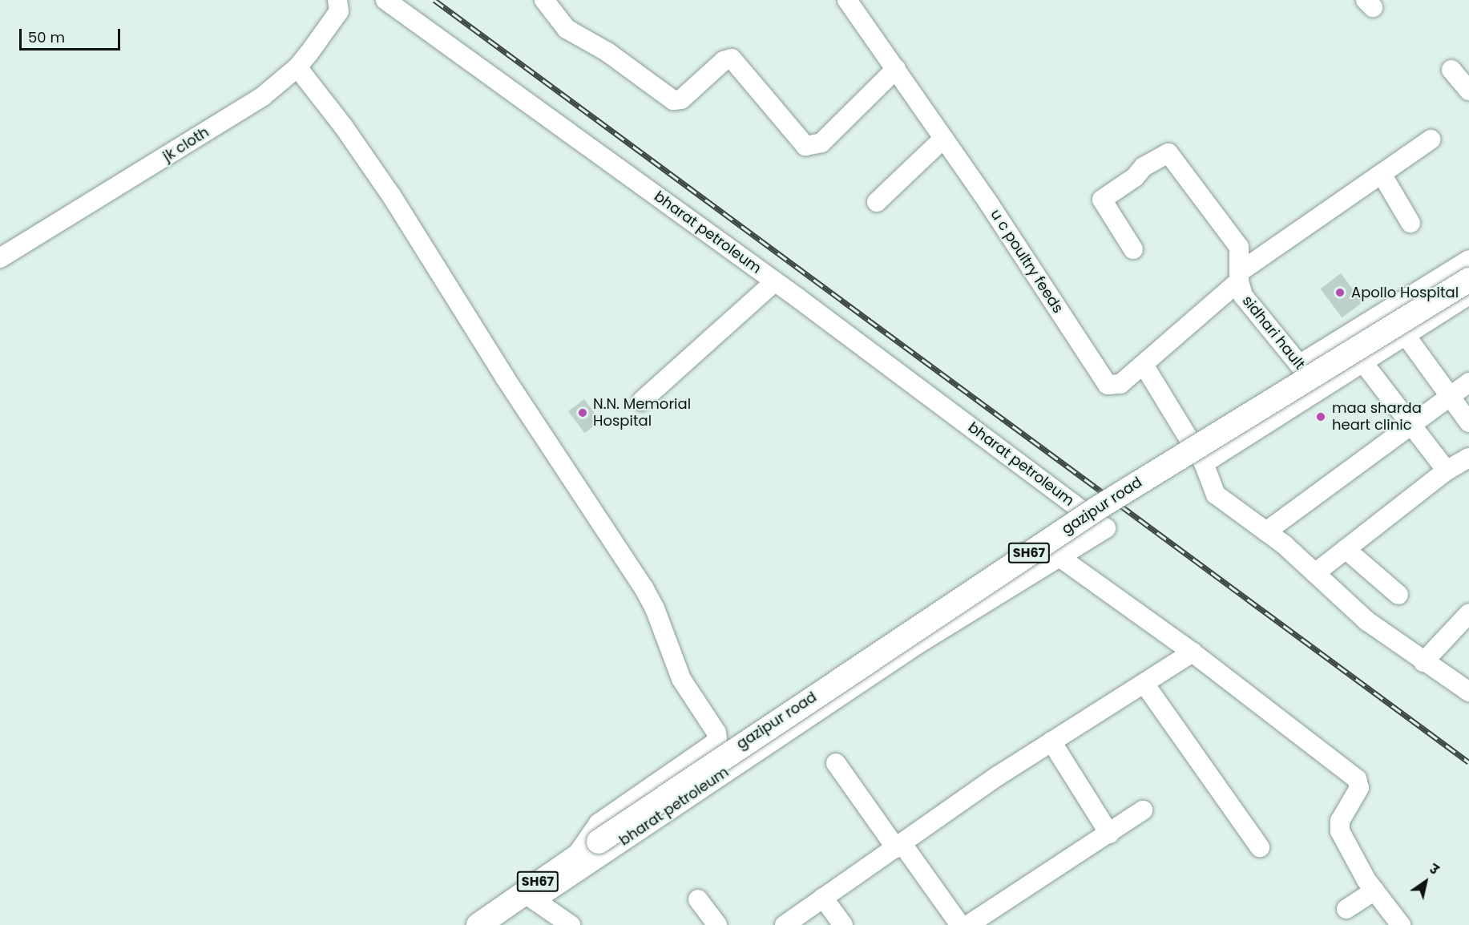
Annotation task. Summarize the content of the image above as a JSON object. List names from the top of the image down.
{
  "streets": {
    "main road": ["gazipur road", "SH67"],
    "street": [
      "jk cloth",
      "bharat petroleum",
      "u c poultry feeds",
      "sidhari hault"
    ]
  },
  "crossings": [
    ["bharat petroleum", "SH67"],
    ["u c poultry feeds", "sidhari hault"],
    ["gazipur road", "SH67"]
  ],
  "places": ["Apollo Hospital", "N.N. Memorial Hospital", "maa sharda heart clinic"],
  "scale_bar": "50 m",
  "north": "top right"
}
